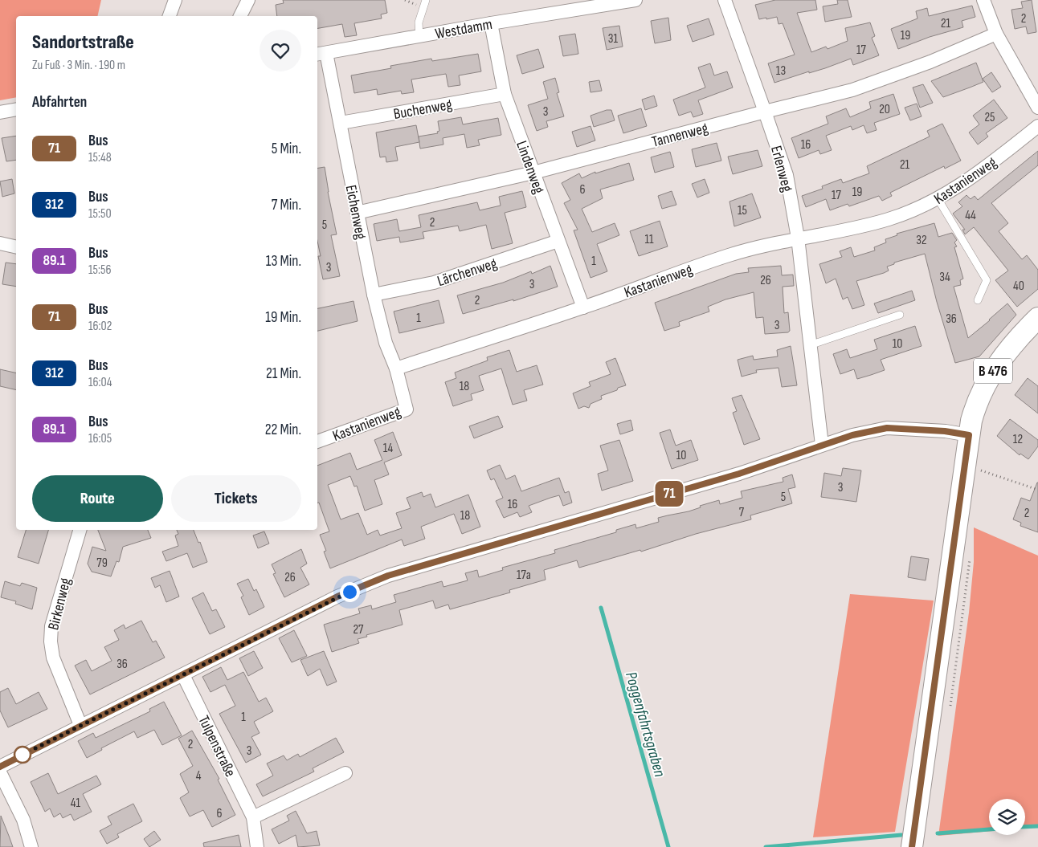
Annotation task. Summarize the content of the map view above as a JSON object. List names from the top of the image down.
{
  "streets": {
    "main road": ["B 476"],
    "street": [
      "Westdamm",
      "Buchenweg",
      "Tannenweg",
      "Lindenweg",
      "Erlenweg",
      "Kastanienweg",
      "Eichenweg",
      "Lärchenweg",
      "Birkenweg",
      "Tulpenstraße"
    ]
  },
  "crossings": [
    ["Westdamm", "Lindenweg"],
    ["Westdamm", "Eichenweg"],
    ["Buchenweg", "Lindenweg"],
    ["Buchenweg", "Eichenweg"],
    ["Tannenweg", "Lindenweg"],
    ["Tannenweg", "Erlenweg"],
    ["Tannenweg", "Eichenweg"],
    ["Lindenweg", "Kastanienweg"],
    ["Lindenweg", "Lärchenweg"],
    ["Erlenweg", "Kastanienweg"],
    ["Kastanienweg", "Eichenweg"],
    ["Eichenweg", "Lärchenweg"]
  ],
  "water": ["Poggenfahrtsgraben"],
  "lines": ["bus line 71"],
  "house_numbers": [
    "2",
    "21",
    "19",
    "31",
    "17",
    "13",
    "20",
    "3",
    "25",
    "16",
    "21",
    "6",
    "19",
    "17",
    "15",
    "44",
    "2",
    "5",
    "11",
    "32",
    "1",
    "3",
    "34",
    "26",
    "3",
    "40",
    "2",
    "1",
    "36",
    "3",
    "10",
    "18",
    "12",
    "14",
    "10",
    "3",
    "5",
    "16",
    "7",
    "2",
    "18",
    "79",
    "17a",
    "26",
    "27",
    "36",
    "1",
    "2",
    "3",
    "4",
    "41",
    "6"
  ],
  "page": {
    "on_map": "71",
    "heading": [
      ["Sandortstraße", "Zu Fuß · 3 Min. · 190 m"],
      "Abfahrten"
    ],
    "list": [
      {
        "mark": "71",
        "name": "Bus",
        "note": "15:48",
        "value": "5 Min."
      },
      {
        "mark": "312",
        "name": "Bus",
        "note": "15:50",
        "value": "7 Min."
      },
      {
        "mark": "89.1",
        "name": "Bus",
        "note": "15:56",
        "value": "13 Min."
      },
      {
        "mark": "71",
        "name": "Bus",
        "note": "16:02",
        "value": "19 Min."
      },
      {
        "mark": "312",
        "name": "Bus",
        "note": "16:04",
        "value": "21 Min."
      },
      {
        "mark": "89.1",
        "name": "Bus",
        "note": "16:05",
        "value": "22 Min."
      }
    ],
    "buttons": ["Route", "Tickets"]
  }
}
